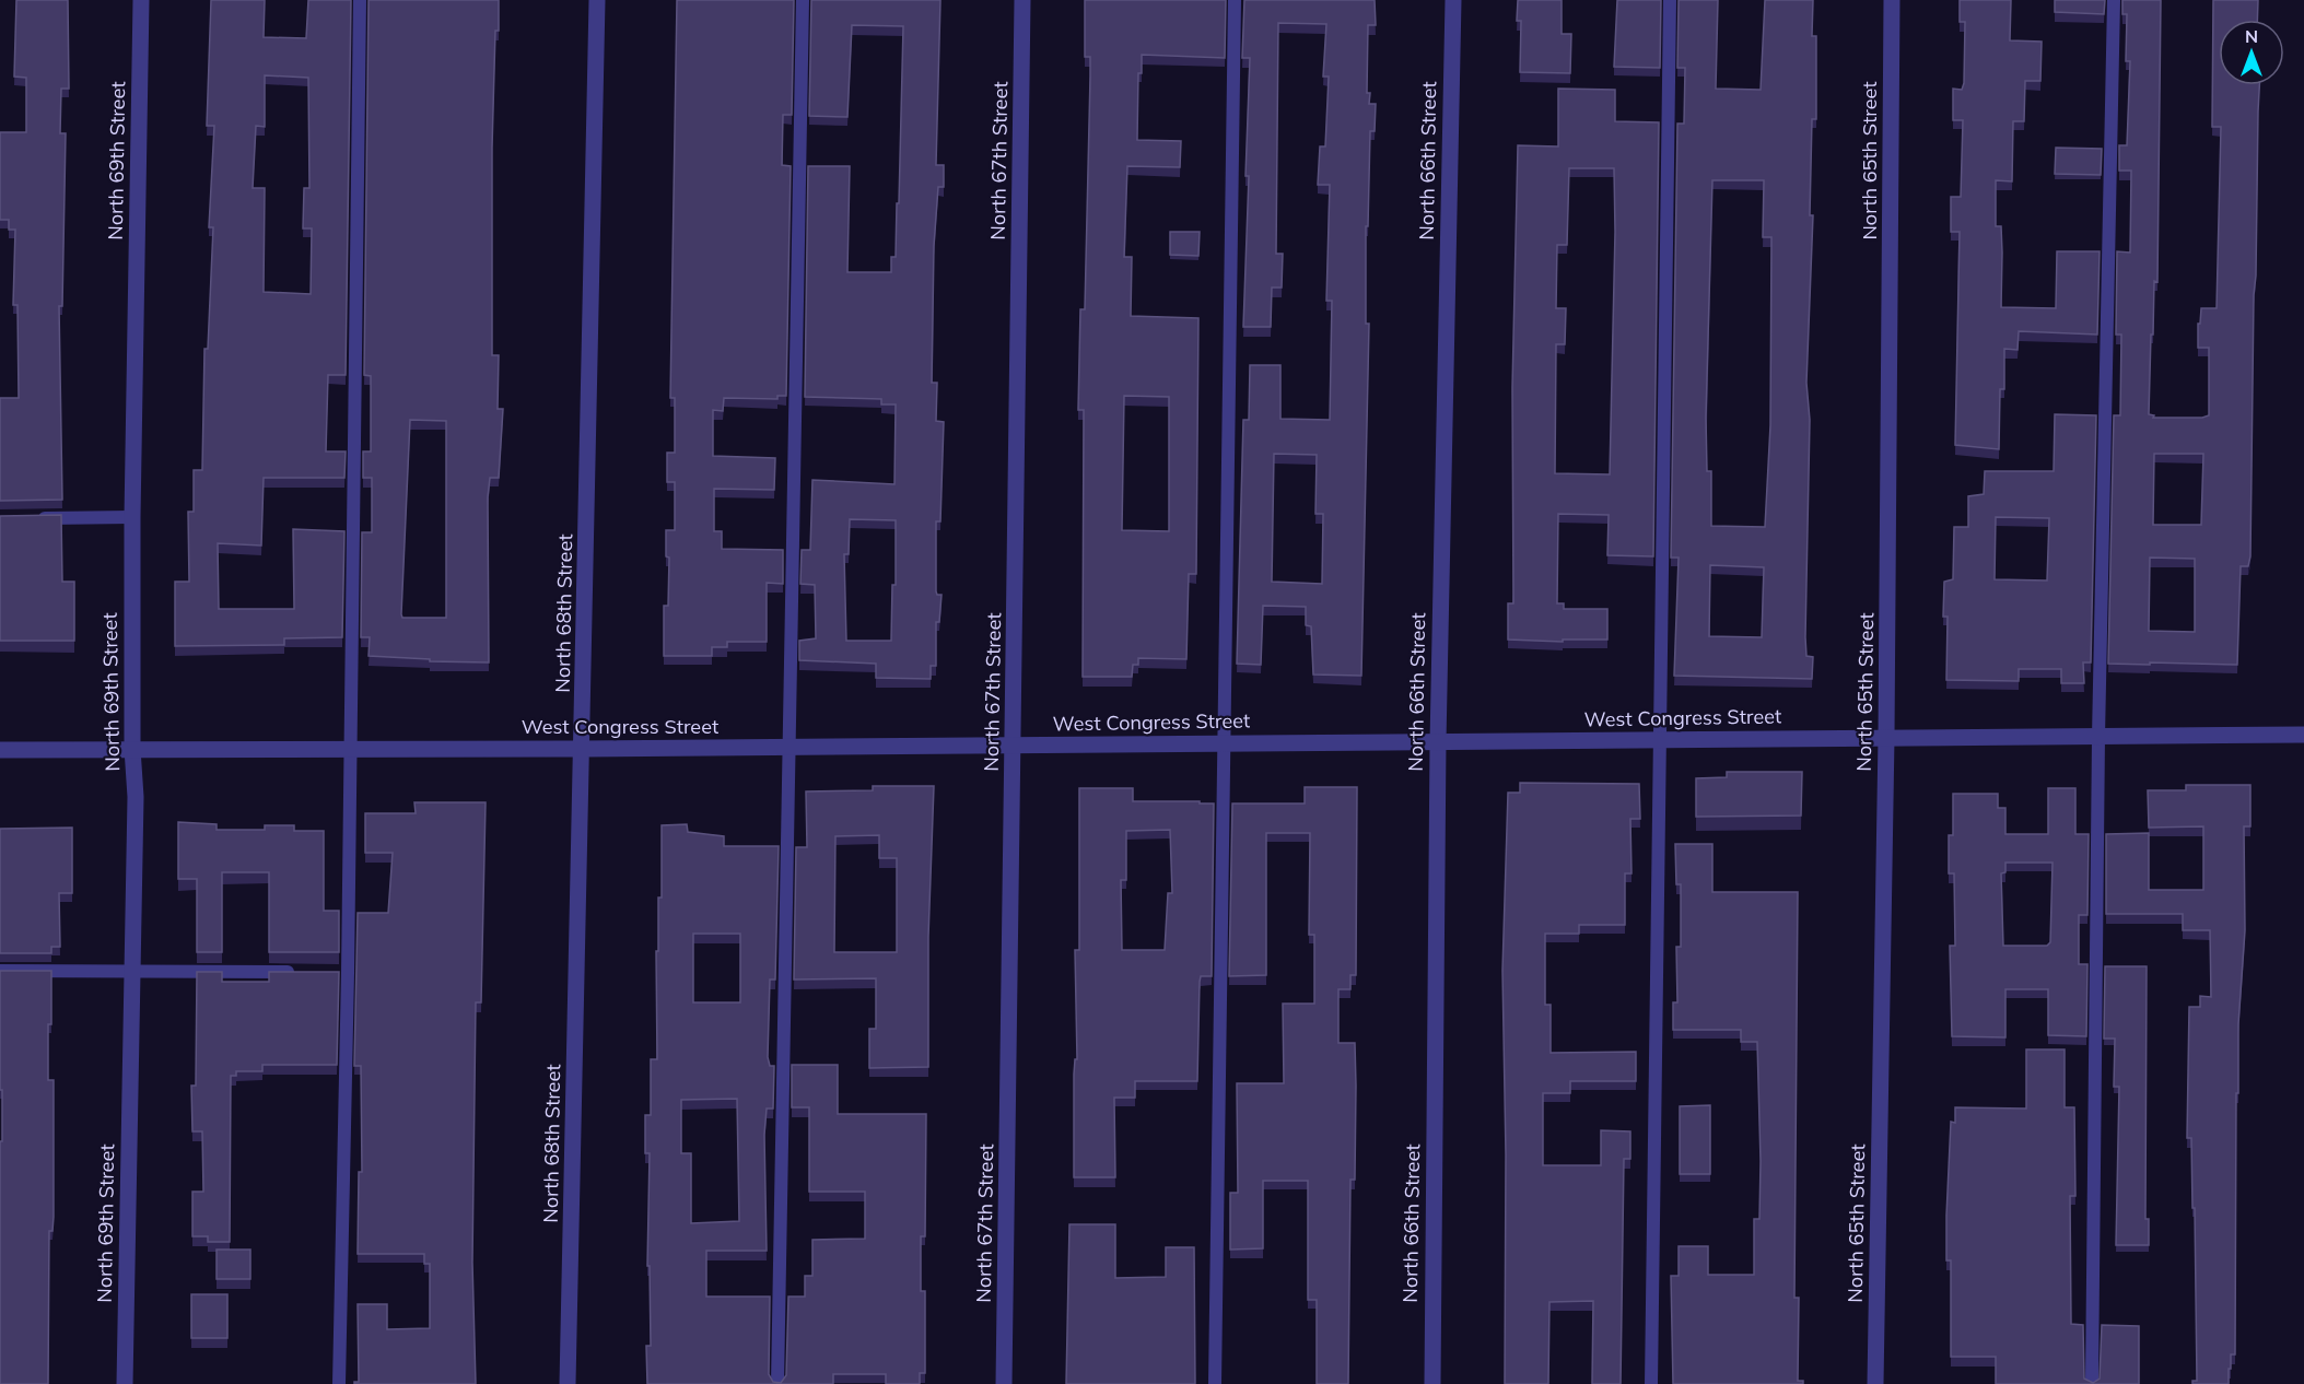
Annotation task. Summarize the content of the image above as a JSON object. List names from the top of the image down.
{
  "streets": {
    "street": [
      "North 69th Street",
      "North 67th Street",
      "North 66th Street",
      "North 65th Street",
      "North 68th Street",
      "West Congress Street"
    ]
  },
  "crossings": [
    ["North 69th Street", "West Congress Street"],
    ["North 67th Street", "West Congress Street"],
    ["North 66th Street", "West Congress Street"],
    ["North 65th Street", "West Congress Street"],
    ["North 68th Street", "West Congress Street"]
  ],
  "north": "top"
}
